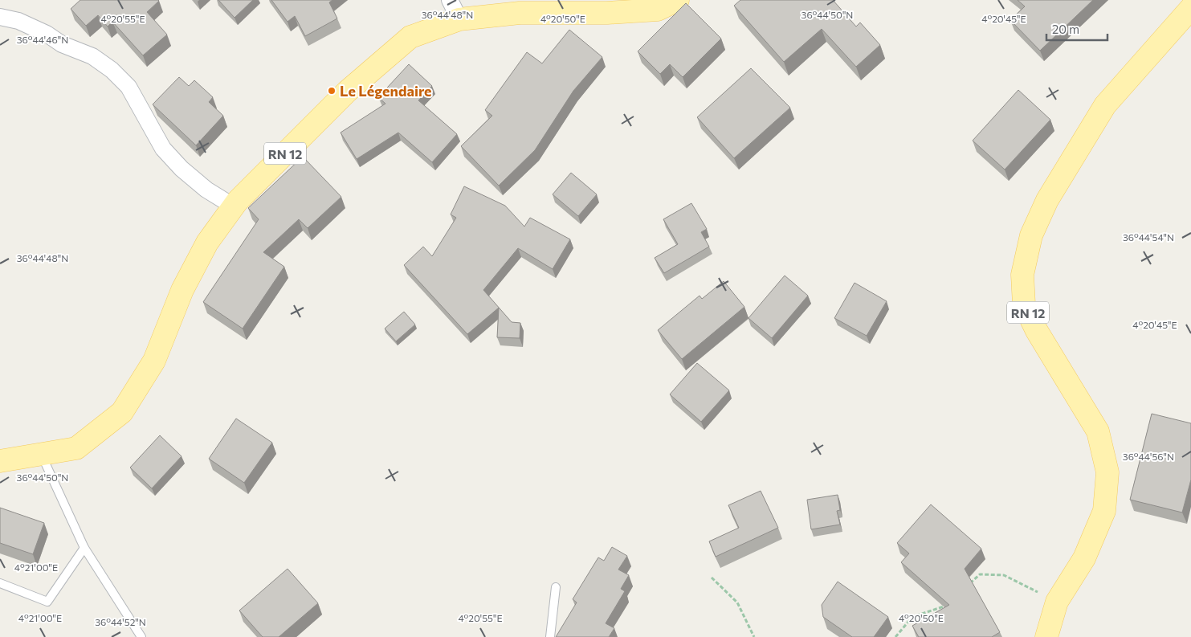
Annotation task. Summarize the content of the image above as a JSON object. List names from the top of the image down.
{
  "streets": {
    "main road": ["RN 12"]
  },
  "places": ["Le Légendaire"],
  "scale_bar": "20 m",
  "coordinates": [
    "36°44'48\"N",
    "36°44'50\"N",
    "4°20'55\"E",
    "4°20'50\"E",
    "4°20'45\"E",
    "36°44'46\"N",
    "36°44'54\"N",
    "36°44'56\"N",
    "4°21'00\"E",
    "36°44'52\"N"
  ]
}
